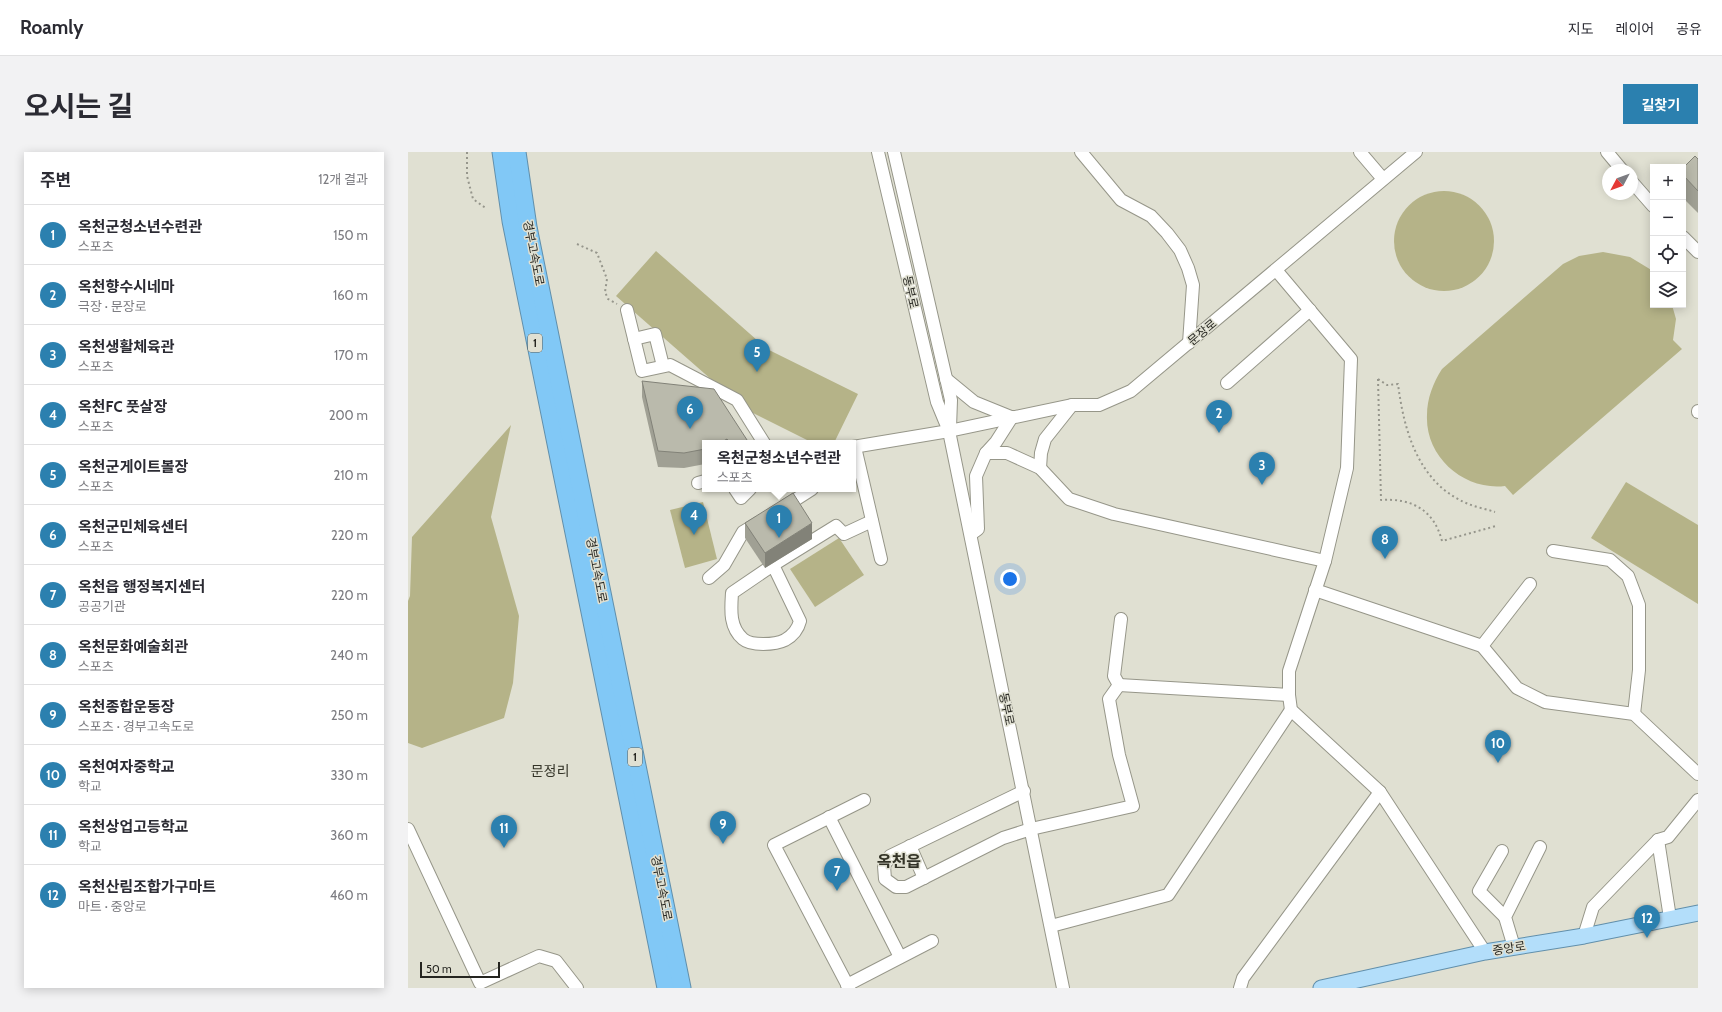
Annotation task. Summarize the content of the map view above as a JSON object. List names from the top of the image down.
{
  "streets": {
    "highway": ["경부고속도로", "1"],
    "main road": ["중앙로"],
    "street": ["동부로", "문장로"]
  },
  "crossings": [
    ["동부로", "문장로"]
  ],
  "districts": ["문정리", "옥천읍"],
  "scale_bar": "50 m",
  "north": "bottom left",
  "page": {
    "header": "Roamly",
    "nav": ["지도", "레이어", "공유"],
    "title": "오시는 길",
    "buttons": "길찾기",
    "heading": ["주변", "12개 결과"],
    "map_buttons": ["+", "−"],
    "list": [
      {
        "mark": "1",
        "name": "옥천군청소년수련관",
        "note": "스포츠",
        "value": "150 m"
      },
      {
        "mark": "2",
        "name": "옥천향수시네마",
        "note": "극장 · 문장로",
        "value": "160 m"
      },
      {
        "mark": "3",
        "name": "옥천생활체육관",
        "note": "스포츠",
        "value": "170 m"
      },
      {
        "mark": "4",
        "name": "옥천FC 풋살장",
        "note": "스포츠",
        "value": "200 m"
      },
      {
        "mark": "5",
        "name": "옥천군게이트볼장",
        "note": "스포츠",
        "value": "210 m"
      },
      {
        "mark": "6",
        "name": "옥천군민체육센터",
        "note": "스포츠",
        "value": "220 m"
      },
      {
        "mark": "7",
        "name": "옥천읍 행정복지센터",
        "note": "공공기관",
        "value": "220 m"
      },
      {
        "mark": "8",
        "name": "옥천문화예술회관",
        "note": "스포츠",
        "value": "240 m"
      },
      {
        "mark": "9",
        "name": "옥천종합운동장",
        "note": "스포츠 · 경부고속도로",
        "value": "250 m"
      },
      {
        "mark": "10",
        "name": "옥천여자중학교",
        "note": "학교",
        "value": "330 m"
      },
      {
        "mark": "11",
        "name": "옥천상업고등학교",
        "note": "학교",
        "value": "360 m"
      },
      {
        "mark": "12",
        "name": "옥천산림조합가구마트",
        "note": "마트 · 중앙로",
        "value": "460 m"
      }
    ],
    "pins": [
      "5",
      "6",
      "2",
      "3",
      "4",
      "1",
      "8",
      "10",
      "9",
      "11",
      "7",
      "12"
    ],
    "popup": ["옥천군청소년수련관", "스포츠"],
    "scale": "50 m"
  }
}
